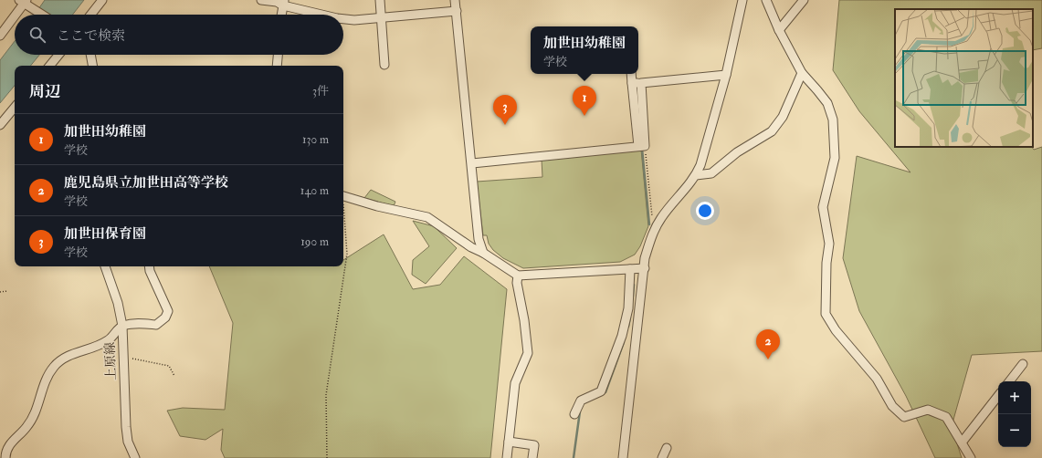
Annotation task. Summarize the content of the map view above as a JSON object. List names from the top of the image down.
{
  "streets": {
    "street": ["上原線"]
  },
  "page": {
    "search": "ここで検索",
    "popup": ["加世田幼稚園", "学校"],
    "heading": ["周辺", "3件"],
    "pins": ["1", "3", "2"],
    "list": [
      {
        "mark": "1",
        "name": "加世田幼稚園",
        "note": "学校",
        "value": "130 m"
      },
      {
        "mark": "2",
        "name": "鹿児島県立加世田高等学校",
        "note": "学校",
        "value": "140 m"
      },
      {
        "mark": "3",
        "name": "加世田保育園",
        "note": "学校",
        "value": "190 m"
      }
    ],
    "map_buttons": ["+", "−"]
  }
}
